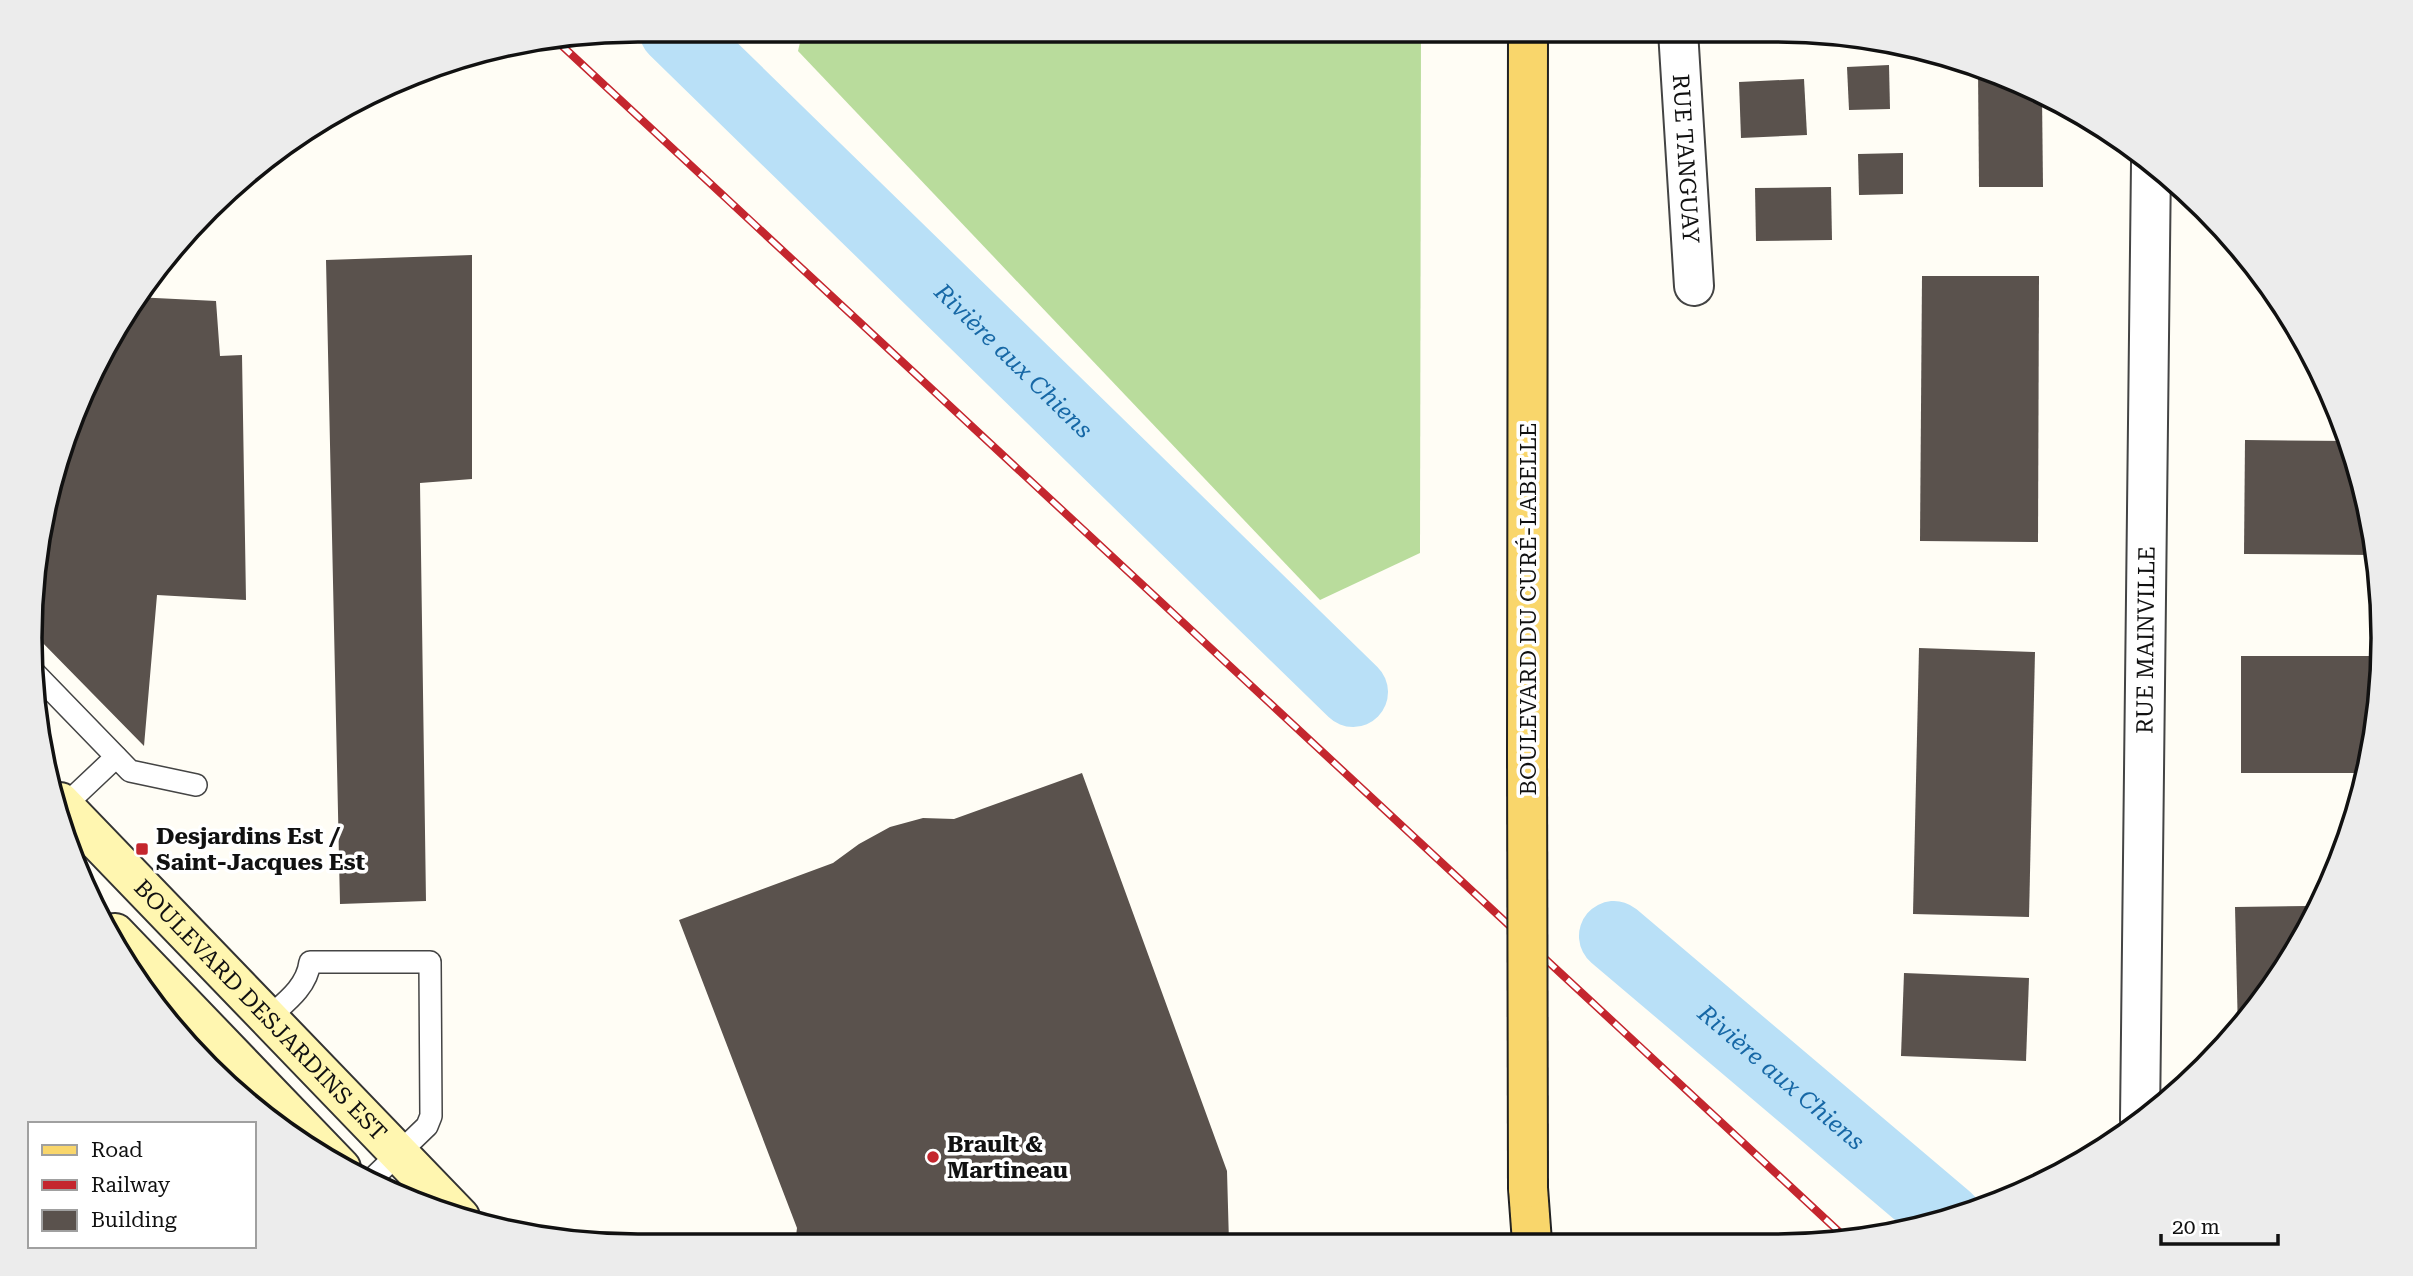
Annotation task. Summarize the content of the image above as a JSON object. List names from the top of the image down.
{
  "streets": {
    "main road": ["BOULEVARD DU CURÉ-LABELLE"],
    "street": ["RUE TANGUAY", "RUE MAINVILLE", "BOULEVARD DESJARDINS EST"]
  },
  "water": ["Rivière aux Chiens"],
  "places": {
    "transit": ["Desjardins Est / Saint-Jacques Est"],
    "other": ["Brault & Martineau"]
  },
  "legend": ["Road", "Railway", "Building"],
  "scale_bar": "20 m"
}
